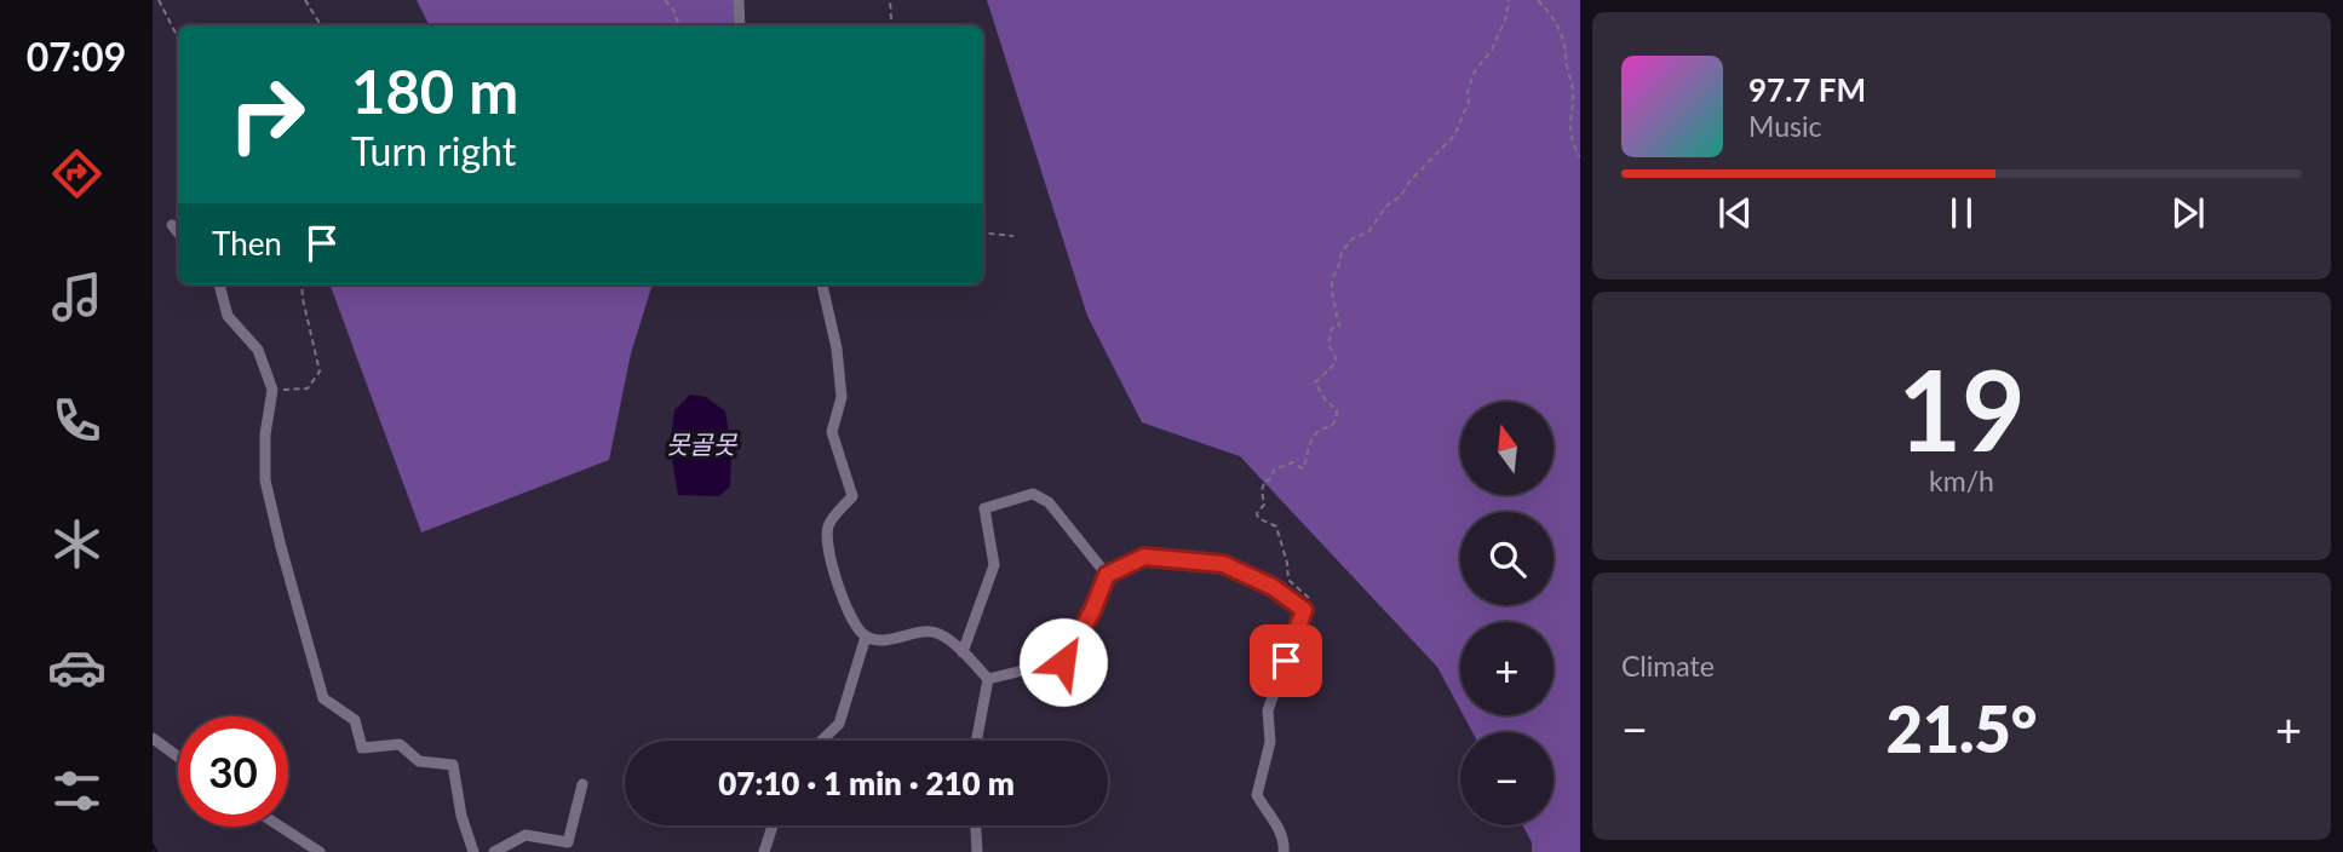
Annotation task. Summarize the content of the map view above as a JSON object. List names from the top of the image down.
{
  "water": ["못골못"],
  "north": "top",
  "page": {
    "tabs": "07:09",
    "turn": ["180 m", "Turn right"],
    "song": ["97.7 FM", "Music"],
    "then": "Then",
    "tile": [
      ["19", "km/h"],
      "Climate"
    ],
    "map_buttons": ["+", "−"],
    "heat": ["−", "21.5°", "+"],
    "limit": "30",
    "trip": "07:10 · 1 min · 210 m"
  }
}
